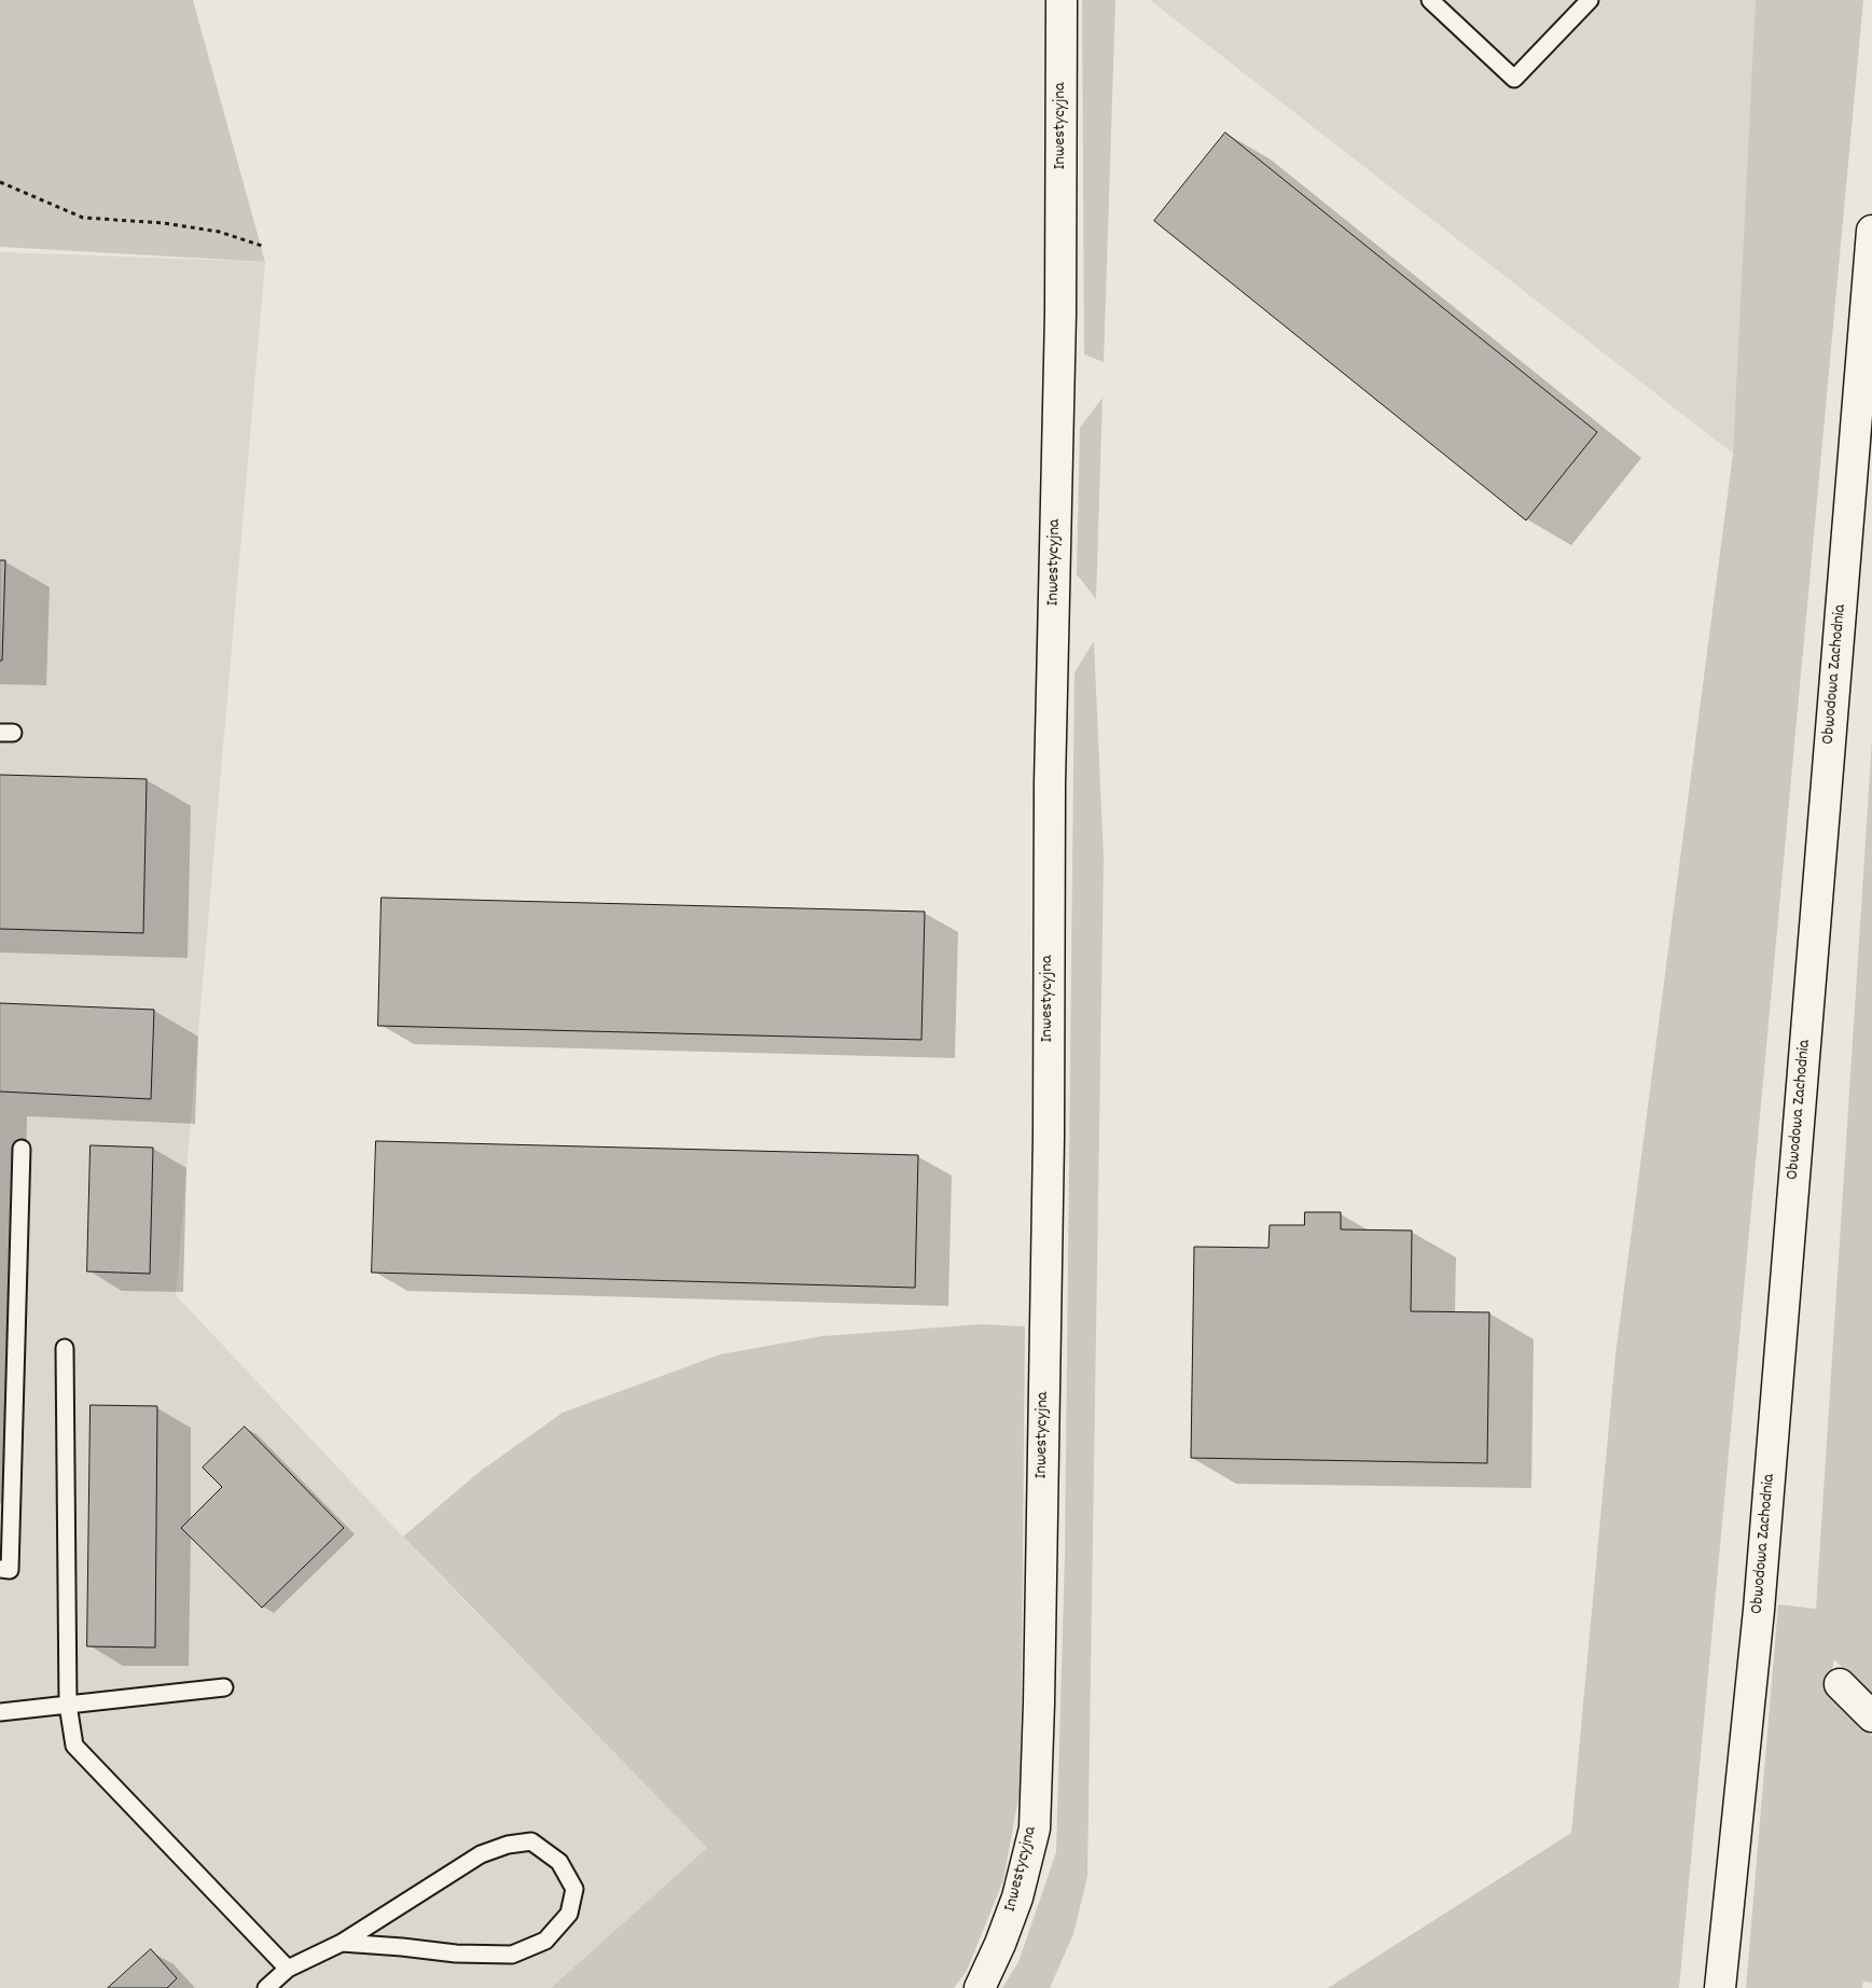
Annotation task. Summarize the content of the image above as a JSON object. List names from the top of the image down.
{
  "streets": {
    "street": ["Inwestycyjna", "Obwodowa Zachodnia"]
  }
}
